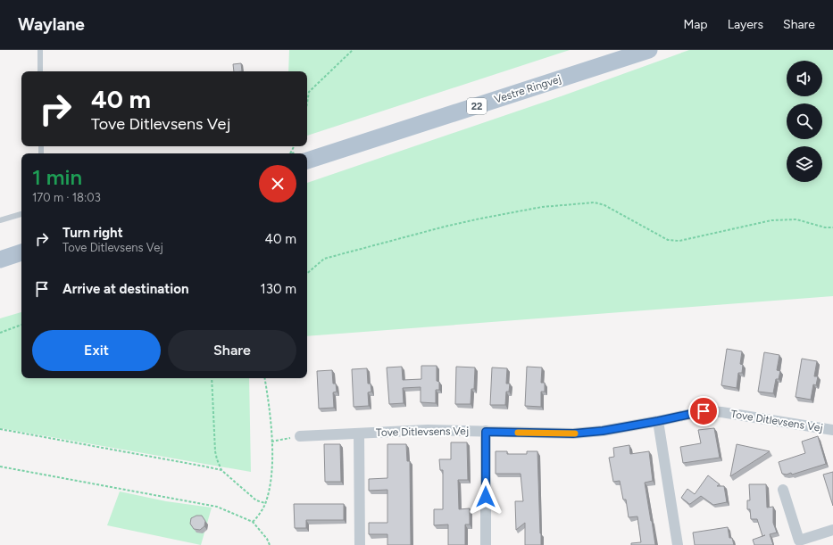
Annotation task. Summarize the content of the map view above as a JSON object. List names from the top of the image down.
{
  "streets": {
    "main road": ["Vestre Ringvej", "22"],
    "street": ["Tove Ditlevsens Vej"]
  },
  "page": {
    "header": "Waylane",
    "nav": ["Map", "Layers", "Share"],
    "turn": ["40 m", "Tove Ditlevsens Vej"],
    "heading": ["1 min", "170 m · 18:03"],
    "list": [
      {
        "name": "Turn right",
        "note": "Tove Ditlevsens Vej",
        "value": "40 m"
      },
      {
        "name": "Arrive at destination",
        "value": "130 m"
      }
    ],
    "buttons": ["Exit", "Share"]
  }
}
